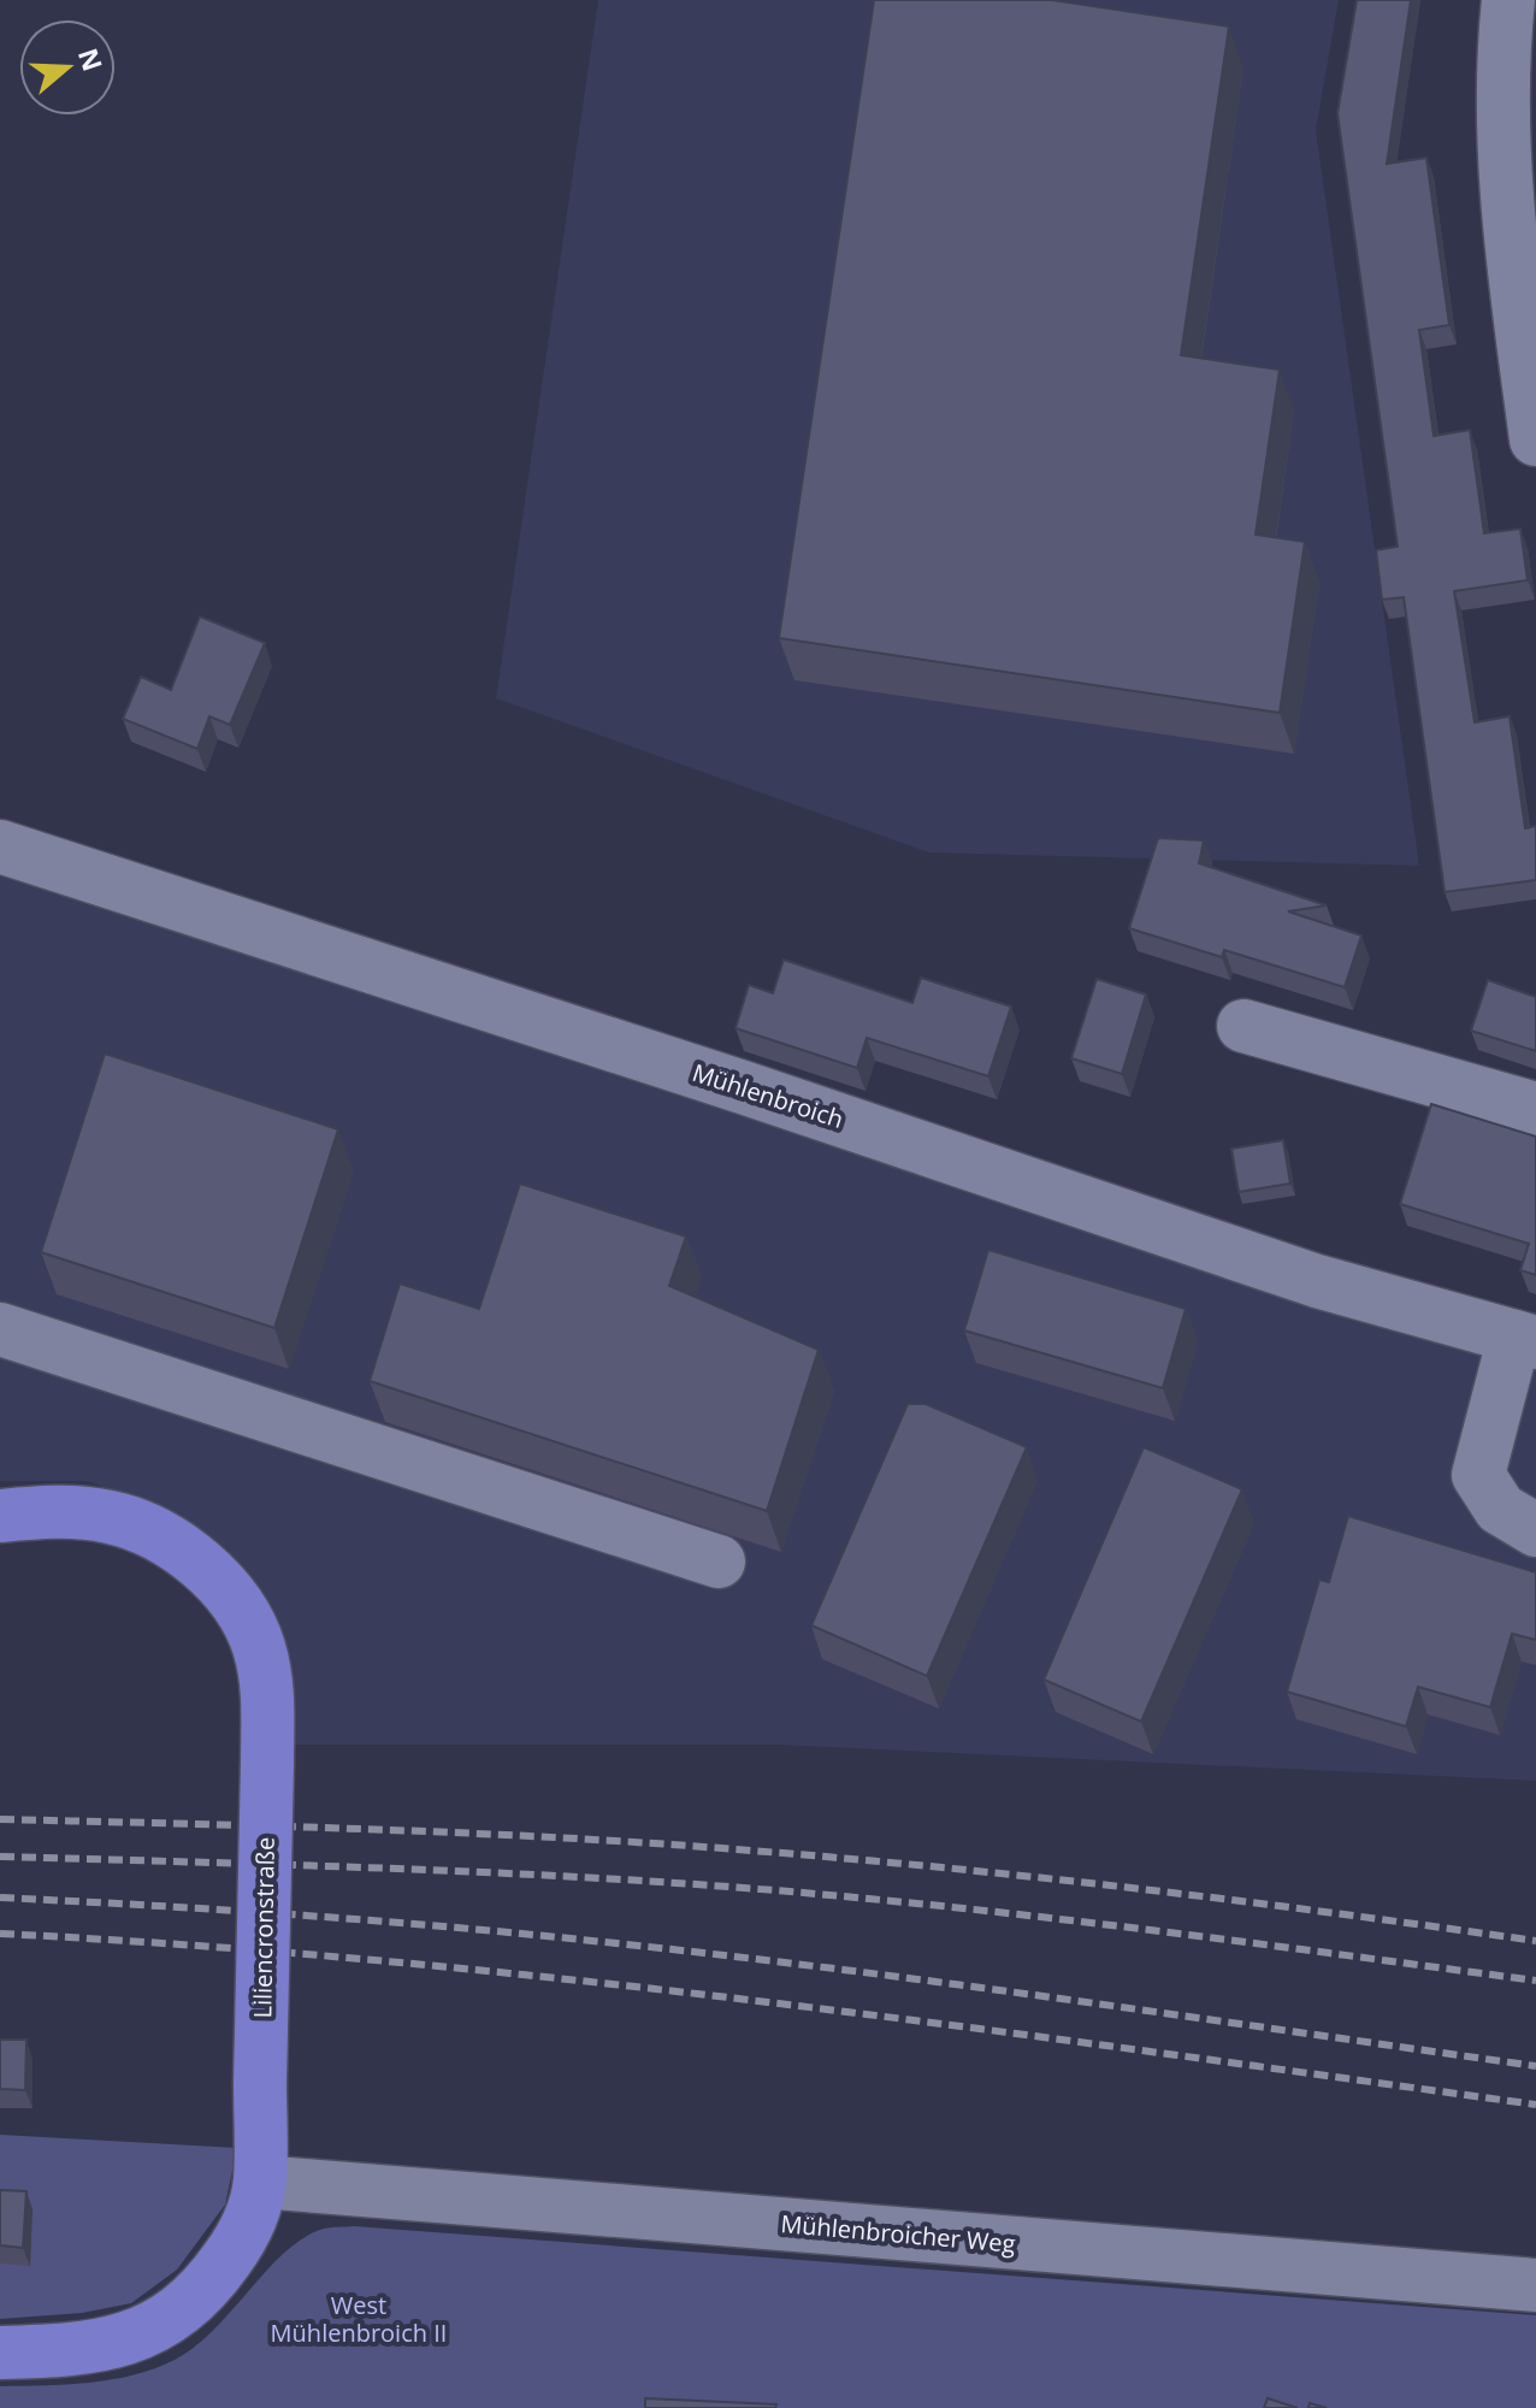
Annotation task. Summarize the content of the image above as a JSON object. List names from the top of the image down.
{
  "streets": {
    "main road": ["Liliencronstraße"],
    "street": ["Mühlenbroich", "Mühlenbroicher Weg"]
  },
  "crossings": [
    ["Liliencronstraße", "Mühlenbroicher Weg"]
  ],
  "parks": ["West Mühlenbroich II"],
  "north": "right"
}
